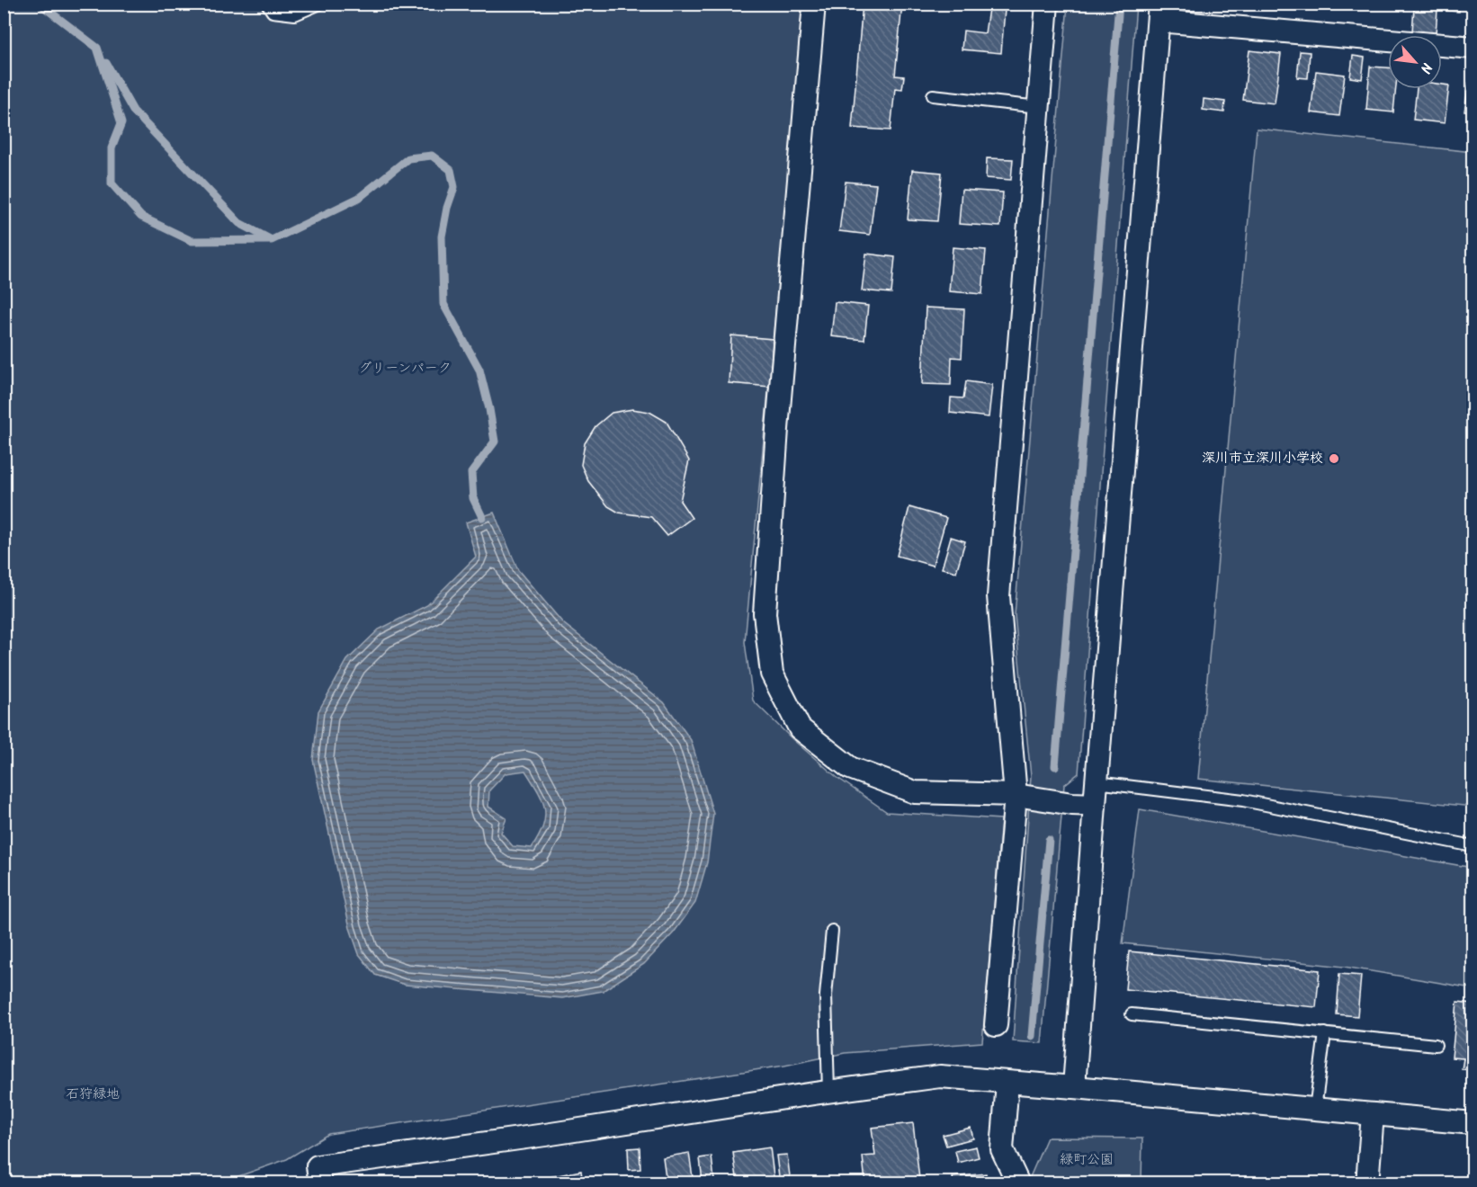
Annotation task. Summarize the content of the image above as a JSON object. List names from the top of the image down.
{
  "parks": ["グリーンパーク", "石狩緑地", "緑町公園"],
  "places": ["深川市立深川小学校"],
  "north": "bottom right"
}
